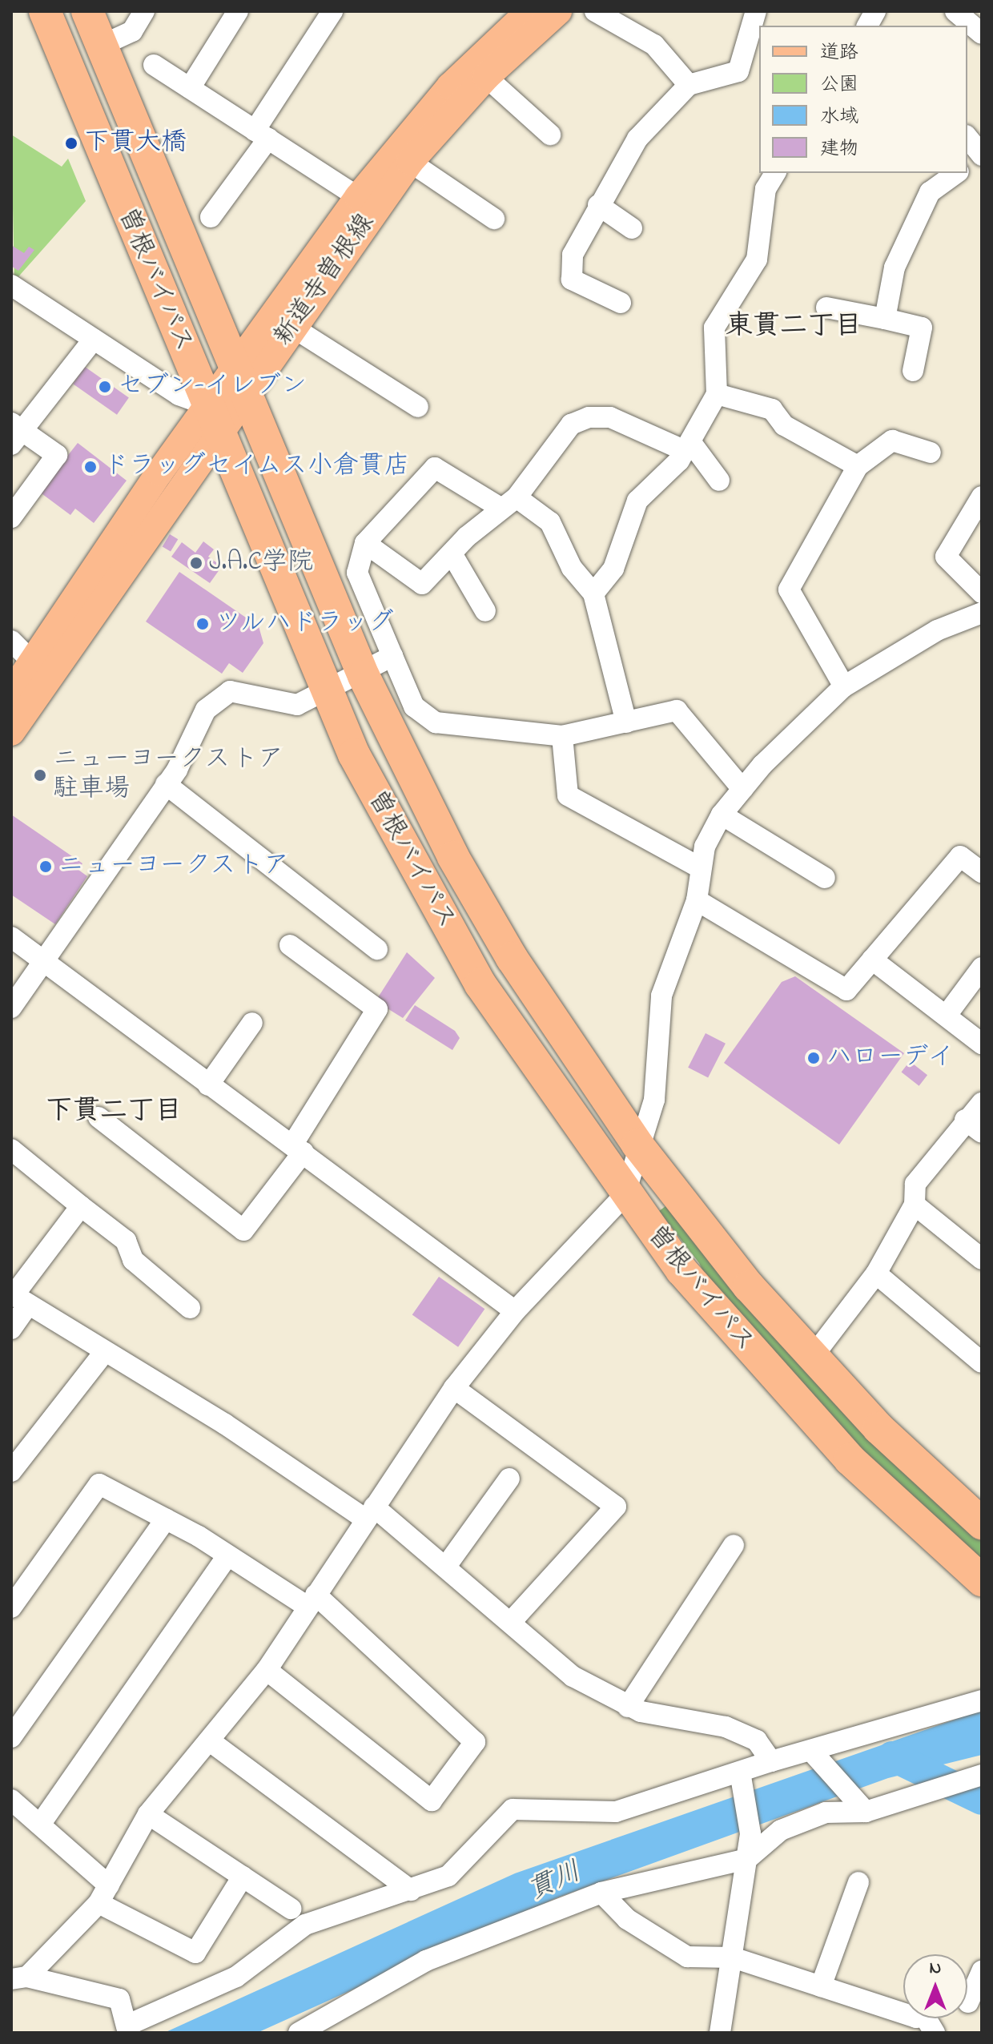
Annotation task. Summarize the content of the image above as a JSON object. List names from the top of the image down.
{
  "streets": {
    "highway": ["曽根バイパス"],
    "main road": ["新道寺曽根線"]
  },
  "crossings": [
    ["曽根バイパス", "新道寺曽根線"]
  ],
  "districts": ["東貫二丁目", "下貫二丁目"],
  "water": ["貫川"],
  "places": [
    "下貫大橋",
    "セブン-イレブン",
    "ドラッグセイムス小倉貫店",
    "J.A.C学院",
    "ツルハドラッグ",
    "ニューヨークストア 駐車場",
    "ニューヨークストア",
    "ハローデイ"
  ],
  "legend": [
    "道路",
    "公園",
    "水域",
    "建物"
  ],
  "north": "top"
}
